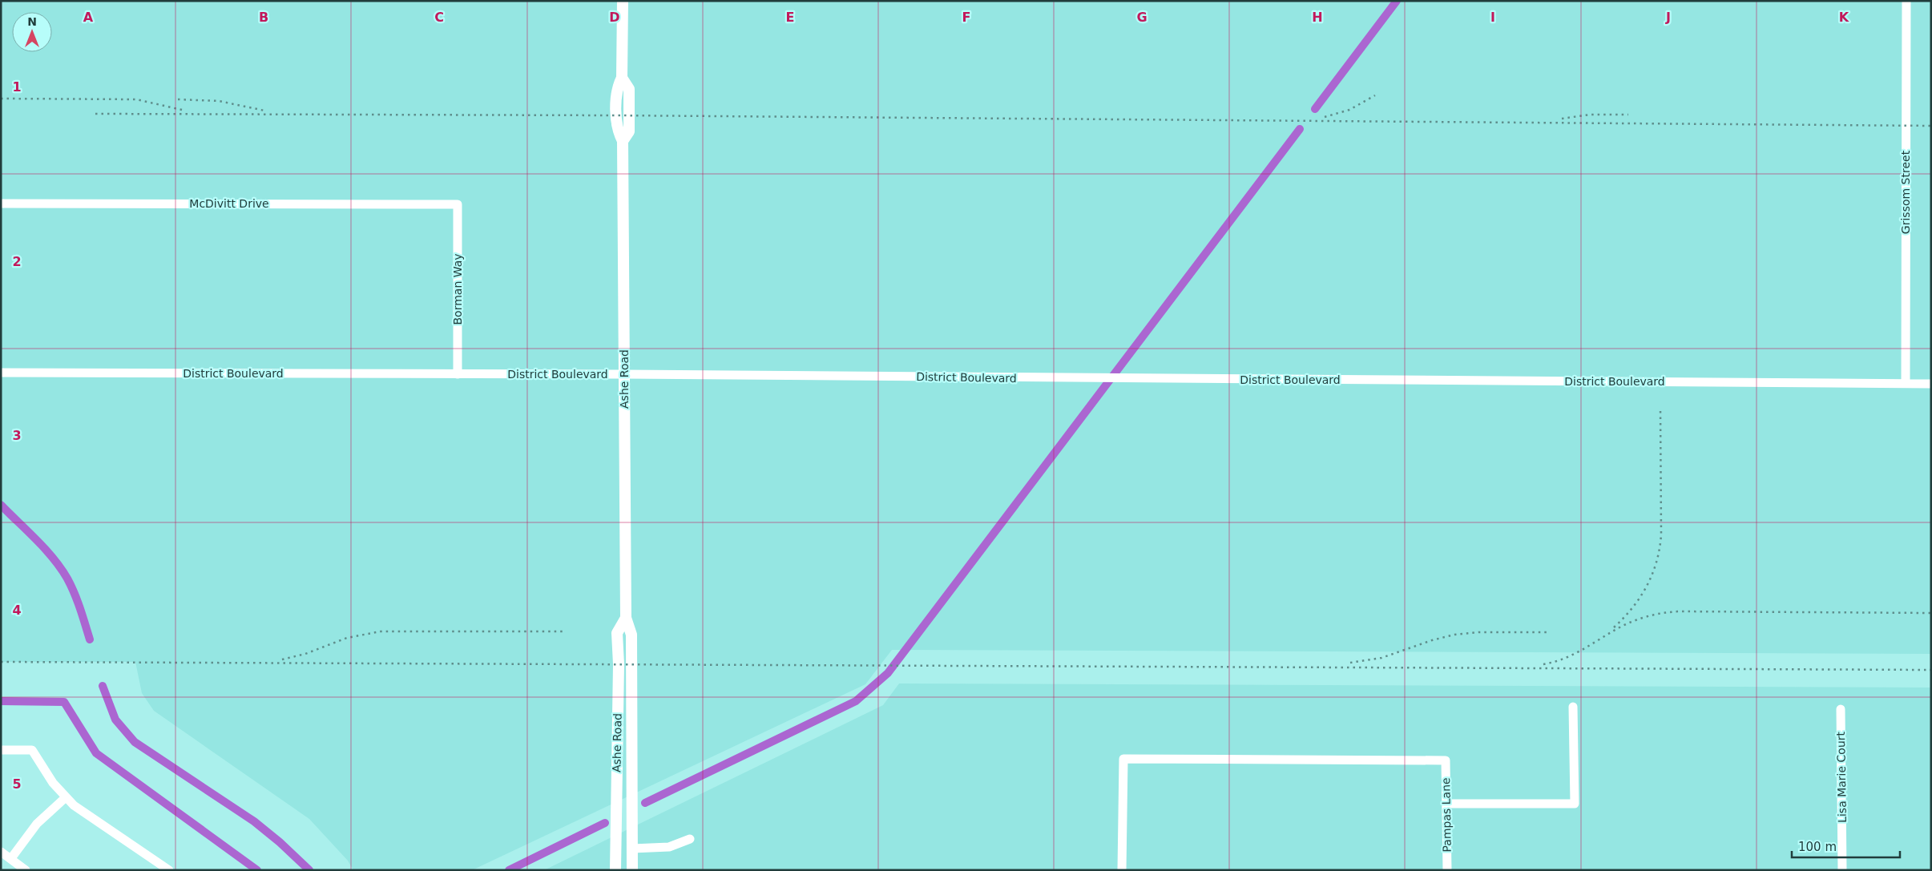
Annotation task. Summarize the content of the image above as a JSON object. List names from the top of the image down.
{
  "streets": {
    "street": [
      "Grissom Street",
      "McDivitt Drive",
      "Borman Way",
      "District Boulevard",
      "Ashe Road",
      "Lisa Marie Court",
      "Pampas Lane"
    ]
  },
  "crossings": [
    ["Grissom Street", "District Boulevard"],
    ["McDivitt Drive", "Borman Way"],
    ["Borman Way", "District Boulevard"],
    ["District Boulevard", "Ashe Road"]
  ],
  "scale_bar": "100 m",
  "north": "top",
  "grid": {
    "columns": [
      "A",
      "B",
      "C",
      "D",
      "E",
      "F",
      "G",
      "H",
      "I",
      "J",
      "K"
    ],
    "rows": [
      "1",
      "2",
      "3",
      "4",
      "5"
    ]
  }
}
